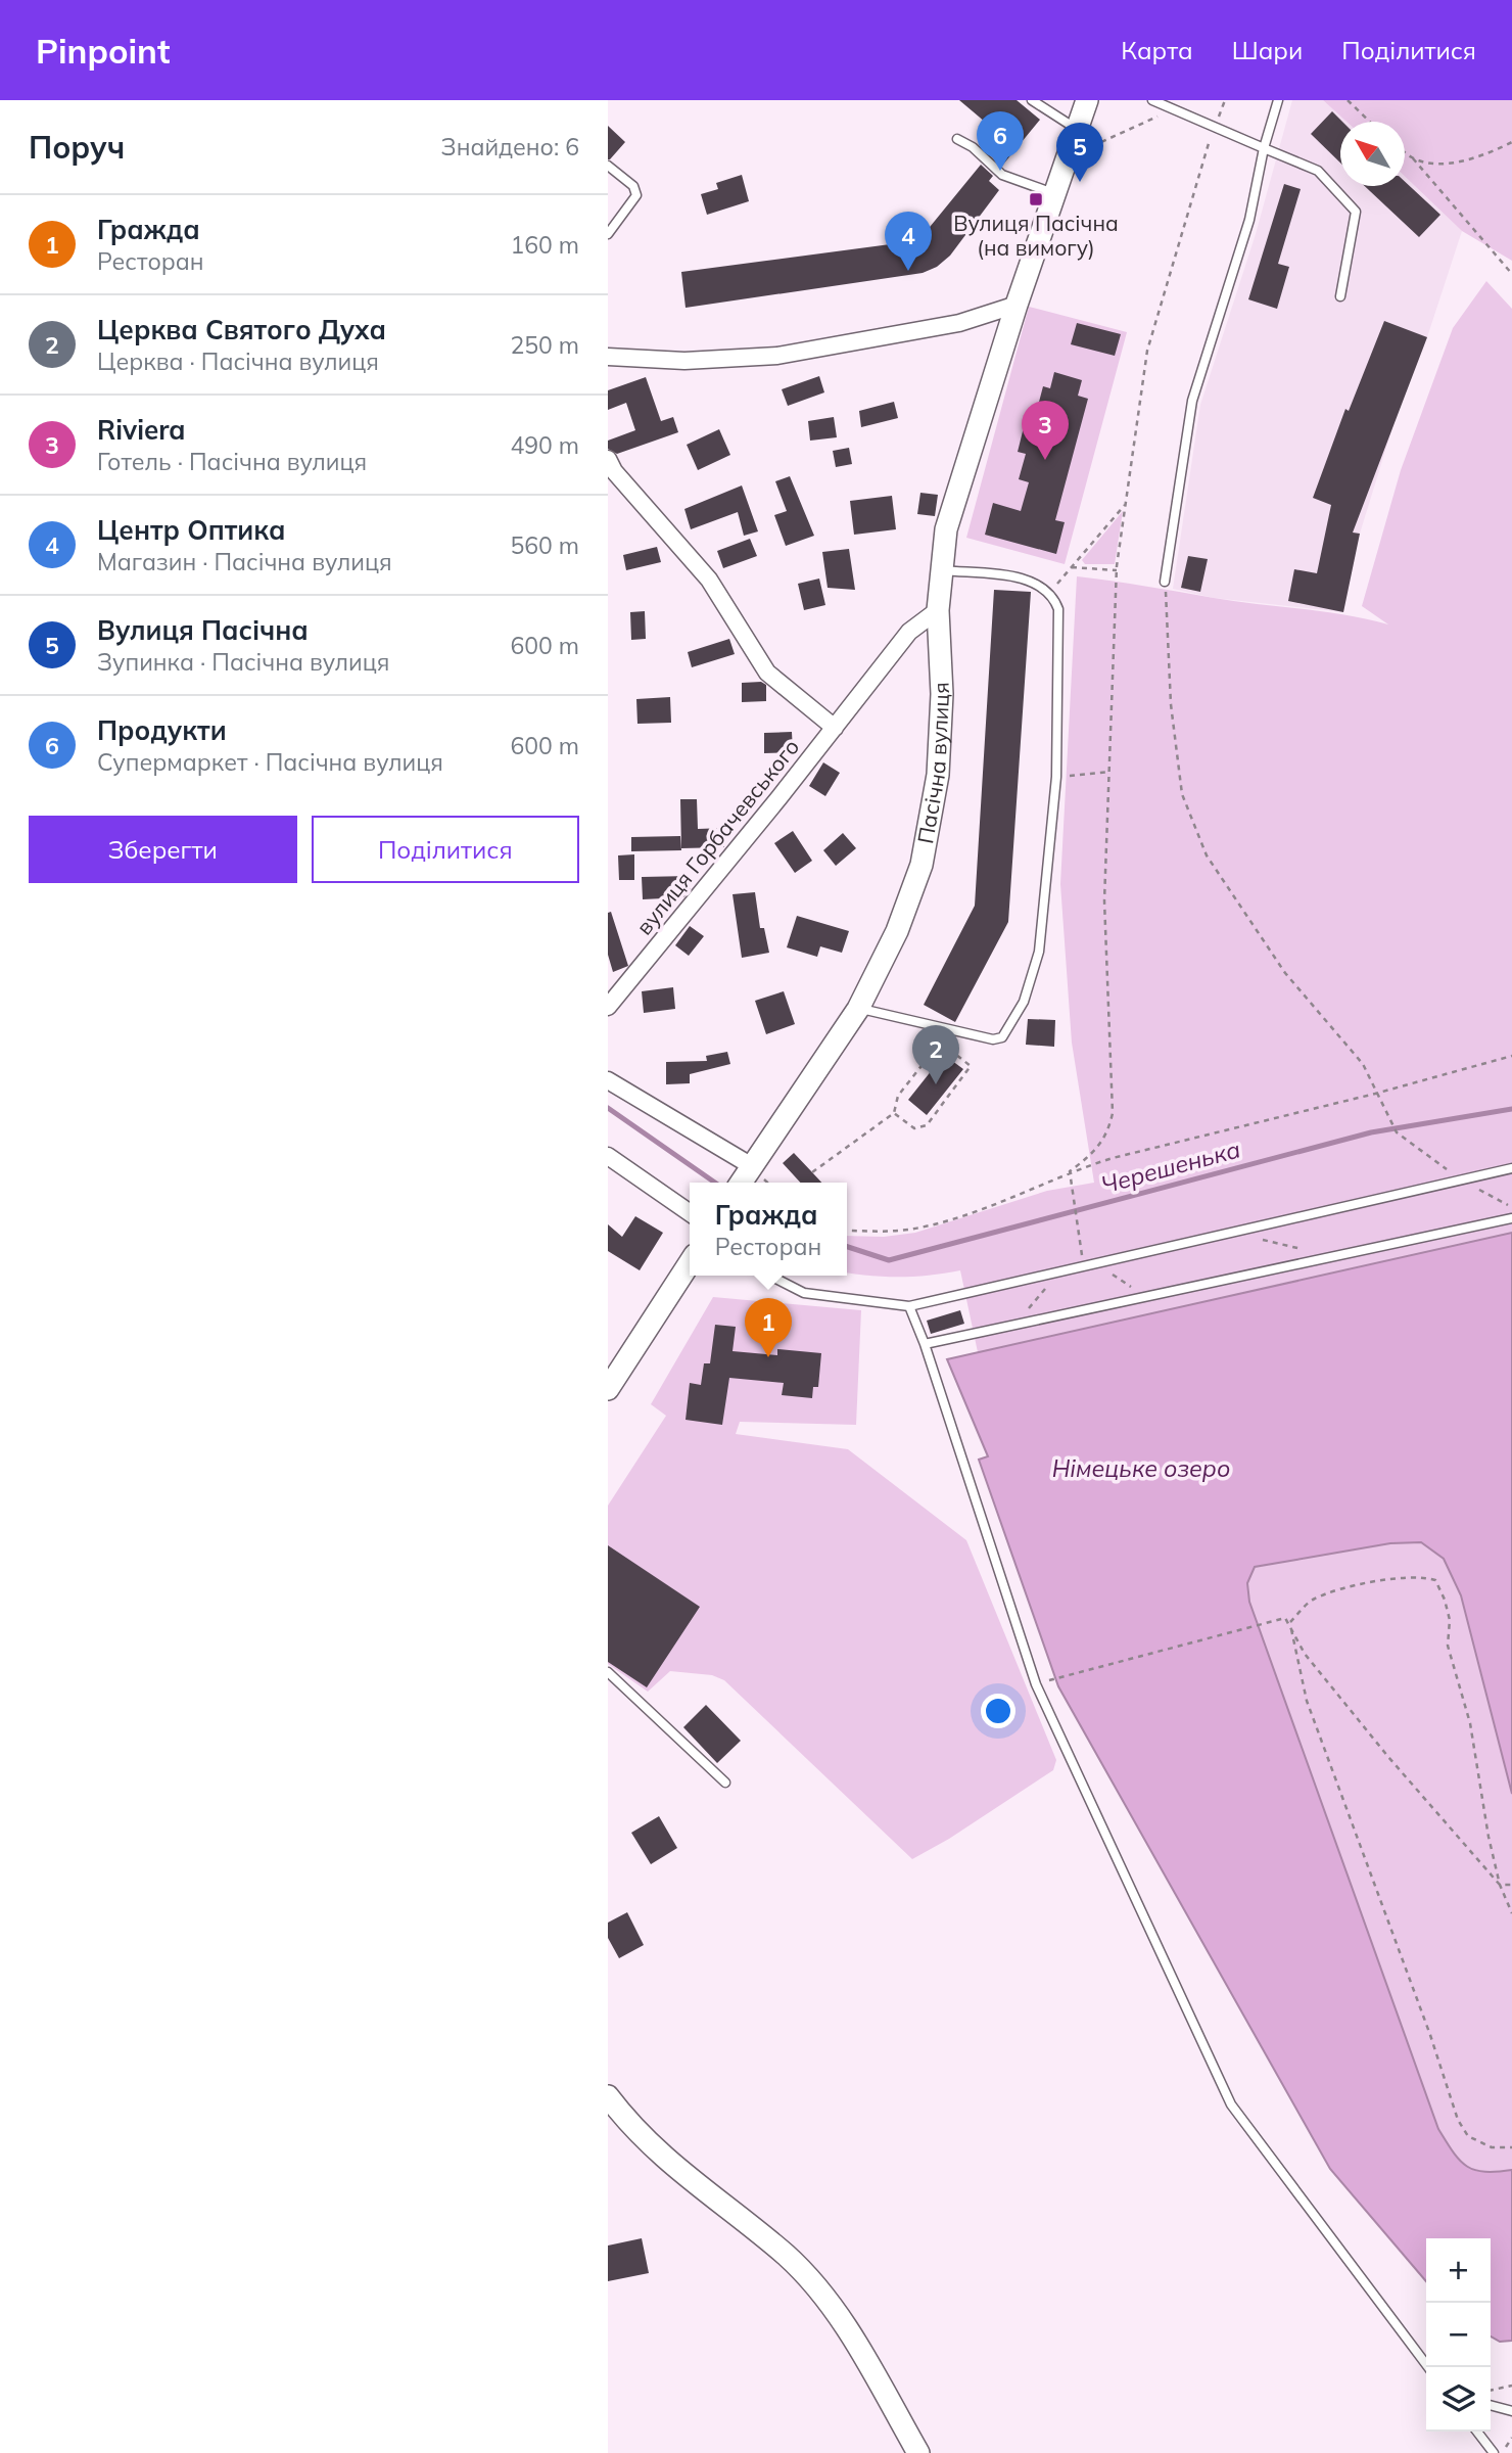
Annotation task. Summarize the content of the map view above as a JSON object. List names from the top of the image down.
{
  "streets": {
    "street": ["Пасічна вулиця", "вулиця Горбачевського"]
  },
  "crossings": [
    ["Пасічна вулиця", "вулиця Горбачевського"]
  ],
  "water": ["Черешенька", "Німецьке озеро"],
  "places": {
    "transit": ["Вулиця Пасічна (на вимогу)"]
  },
  "north": "top left",
  "page": {
    "header": "Pinpoint",
    "nav": ["Карта", "Шари", "Поділитися"],
    "heading": ["Поруч", "Знайдено: 6"],
    "pins": [
      "6",
      "5",
      "4",
      "3",
      "2",
      "1"
    ],
    "list": [
      {
        "mark": "1",
        "name": "Гражда",
        "note": "Ресторан",
        "value": "160 m"
      },
      {
        "mark": "2",
        "name": "Церква Святого Духа",
        "note": "Церква · Пасічна вулиця",
        "value": "250 m"
      },
      {
        "mark": "3",
        "name": "Riviera",
        "note": "Готель · Пасічна вулиця",
        "value": "490 m"
      },
      {
        "mark": "4",
        "name": "Центр Оптика",
        "note": "Магазин · Пасічна вулиця",
        "value": "560 m"
      },
      {
        "mark": "5",
        "name": "Вулиця Пасічна",
        "note": "Зупинка · Пасічна вулиця",
        "value": "600 m"
      },
      {
        "mark": "6",
        "name": "Продукти",
        "note": "Супермаркет · Пасічна вулиця",
        "value": "600 m"
      }
    ],
    "buttons": ["Зберегти", "Поділитися"],
    "popup": ["Гражда", "Ресторан"],
    "map_buttons": ["+", "−"]
  }
}
